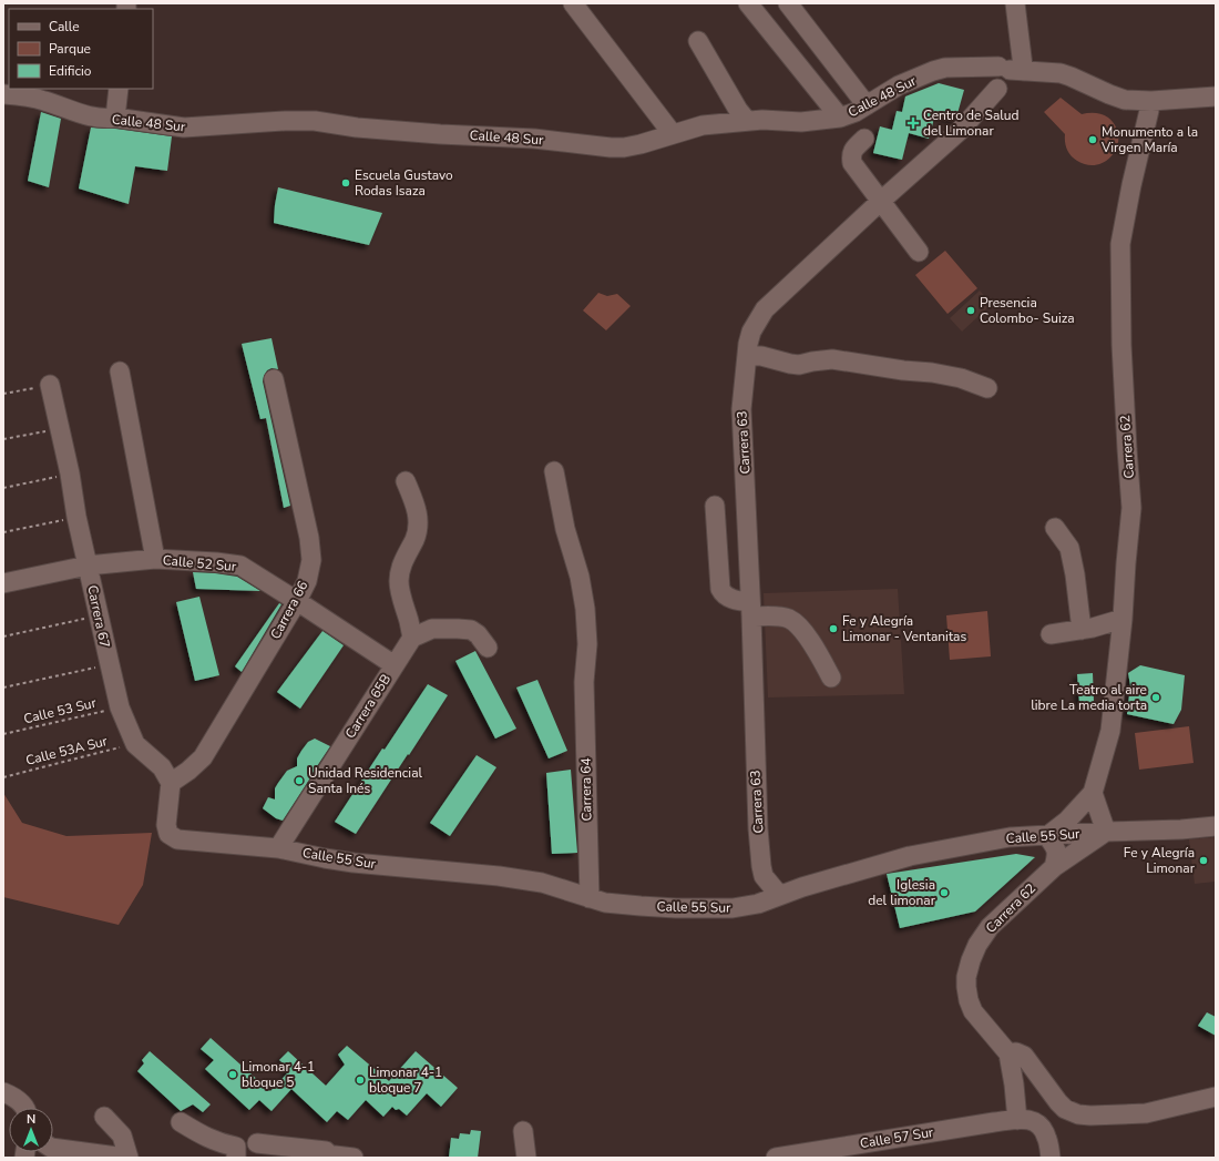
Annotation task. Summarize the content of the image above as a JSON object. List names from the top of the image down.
{
  "streets": {
    "street": [
      "Calle 48 Sur",
      "Carrera 63",
      "Carrera 62",
      "Calle 52 Sur",
      "Carrera 66",
      "Carrera 67",
      "Carrera 65B",
      "Carrera 64",
      "Calle 55 Sur",
      "Calle 57 Sur"
    ],
    "path": ["Calle 53 Sur", "Calle 53A Sur"]
  },
  "crossings": [
    ["Calle 48 Sur", "Carrera 63"],
    ["Calle 48 Sur", "Carrera 62"],
    ["Carrera 63", "Calle 55 Sur"],
    ["Carrera 62", "Calle 55 Sur"],
    ["Carrera 62", "Calle 57 Sur"],
    ["Calle 52 Sur", "Carrera 66"],
    ["Calle 52 Sur", "Carrera 67"],
    ["Calle 52 Sur", "Carrera 65B"],
    ["Carrera 66", "Carrera 67"],
    ["Carrera 66", "Calle 55 Sur"],
    ["Carrera 67", "Calle 53 Sur"],
    ["Carrera 67", "Calle 53A Sur"],
    ["Carrera 67", "Calle 55 Sur"],
    ["Carrera 65B", "Calle 55 Sur"],
    ["Carrera 64", "Calle 55 Sur"]
  ],
  "places": {
    "health": ["Centro de Salud del Limonar"],
    "other": [
      "Monumento a la Virgen María",
      "Escuela Gustavo Rodas Isaza",
      "Presencia Colombo- Suiza",
      "Fe y Alegría Limonar - Ventanitas",
      "Teatro al aire libre La media torta",
      "Unidad Residencial Santa Inés",
      "Fe y Alegría Limonar",
      "Iglesia del limonar",
      "Limonar 4-1 bloque 5",
      "Limonar 4-1 bloque 7"
    ]
  },
  "legend": ["Calle", "Parque", "Edificio"],
  "north": "top"
}
